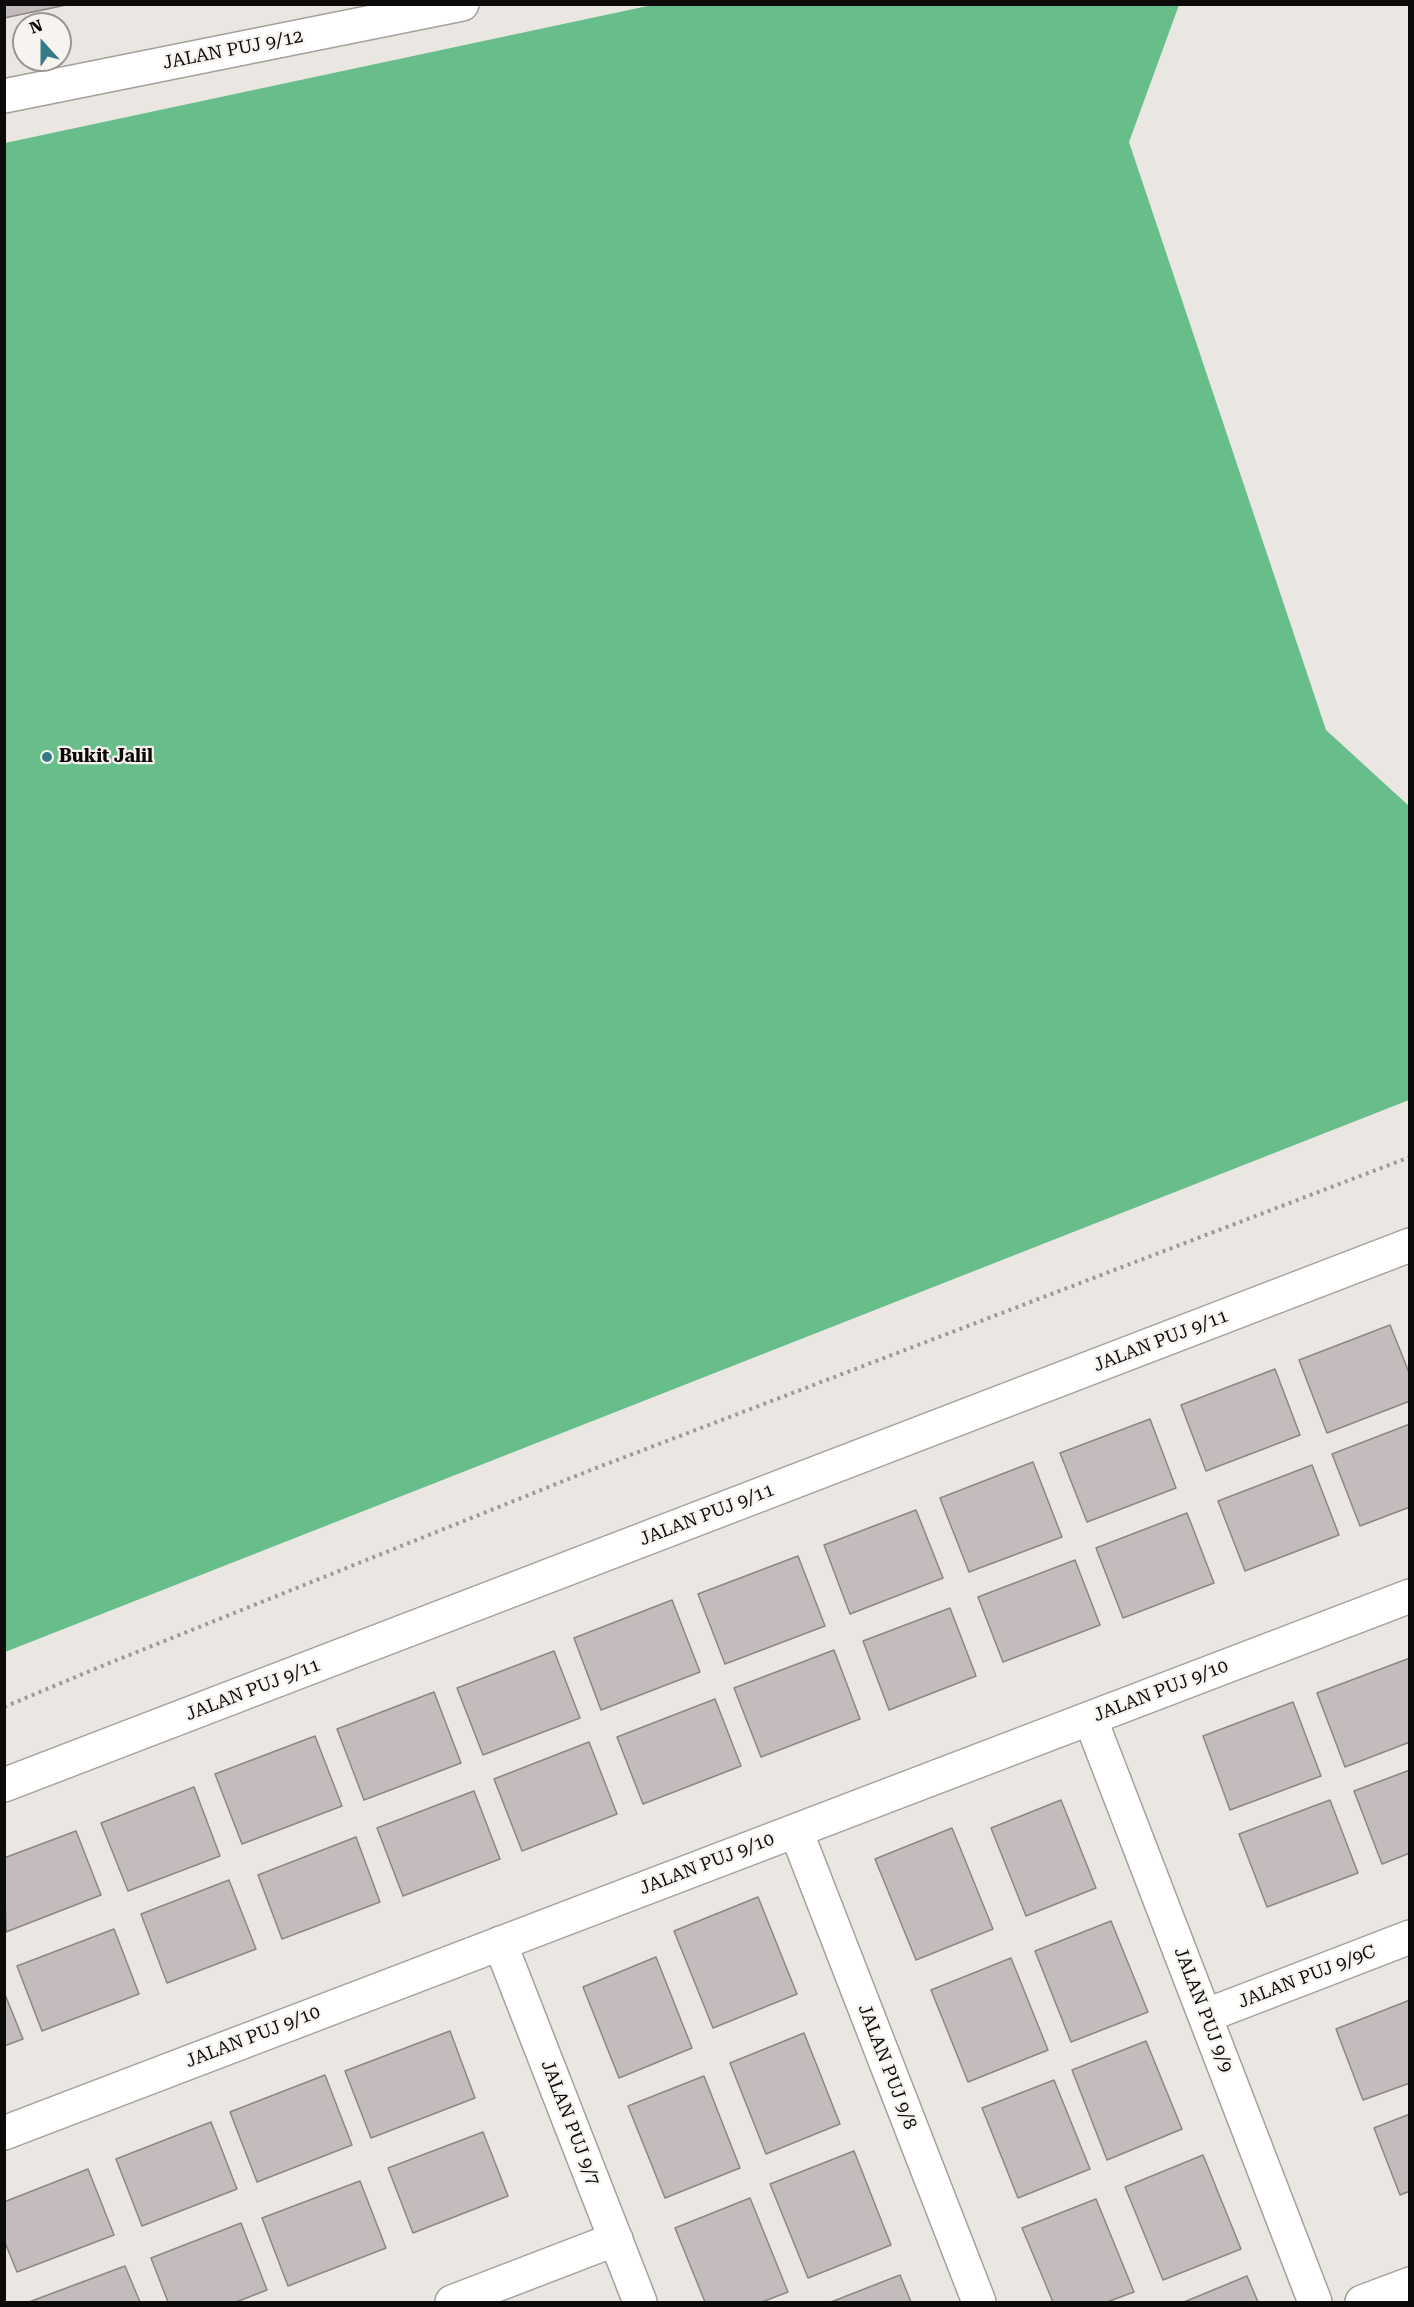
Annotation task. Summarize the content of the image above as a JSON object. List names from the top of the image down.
{
  "streets": {
    "street": [
      "JALAN PUJ 9/12",
      "JALAN PUJ 9/11",
      "JALAN PUJ 9/10",
      "JALAN PUJ 9/9C",
      "JALAN PUJ 9/9",
      "JALAN PUJ 9/8",
      "JALAN PUJ 9/7"
    ]
  },
  "crossings": [
    ["JALAN PUJ 9/10", "JALAN PUJ 9/9"],
    ["JALAN PUJ 9/10", "JALAN PUJ 9/8"],
    ["JALAN PUJ 9/10", "JALAN PUJ 9/7"],
    ["JALAN PUJ 9/9C", "JALAN PUJ 9/9"]
  ],
  "places": ["Bukit Jalil"],
  "north": "top"
}
